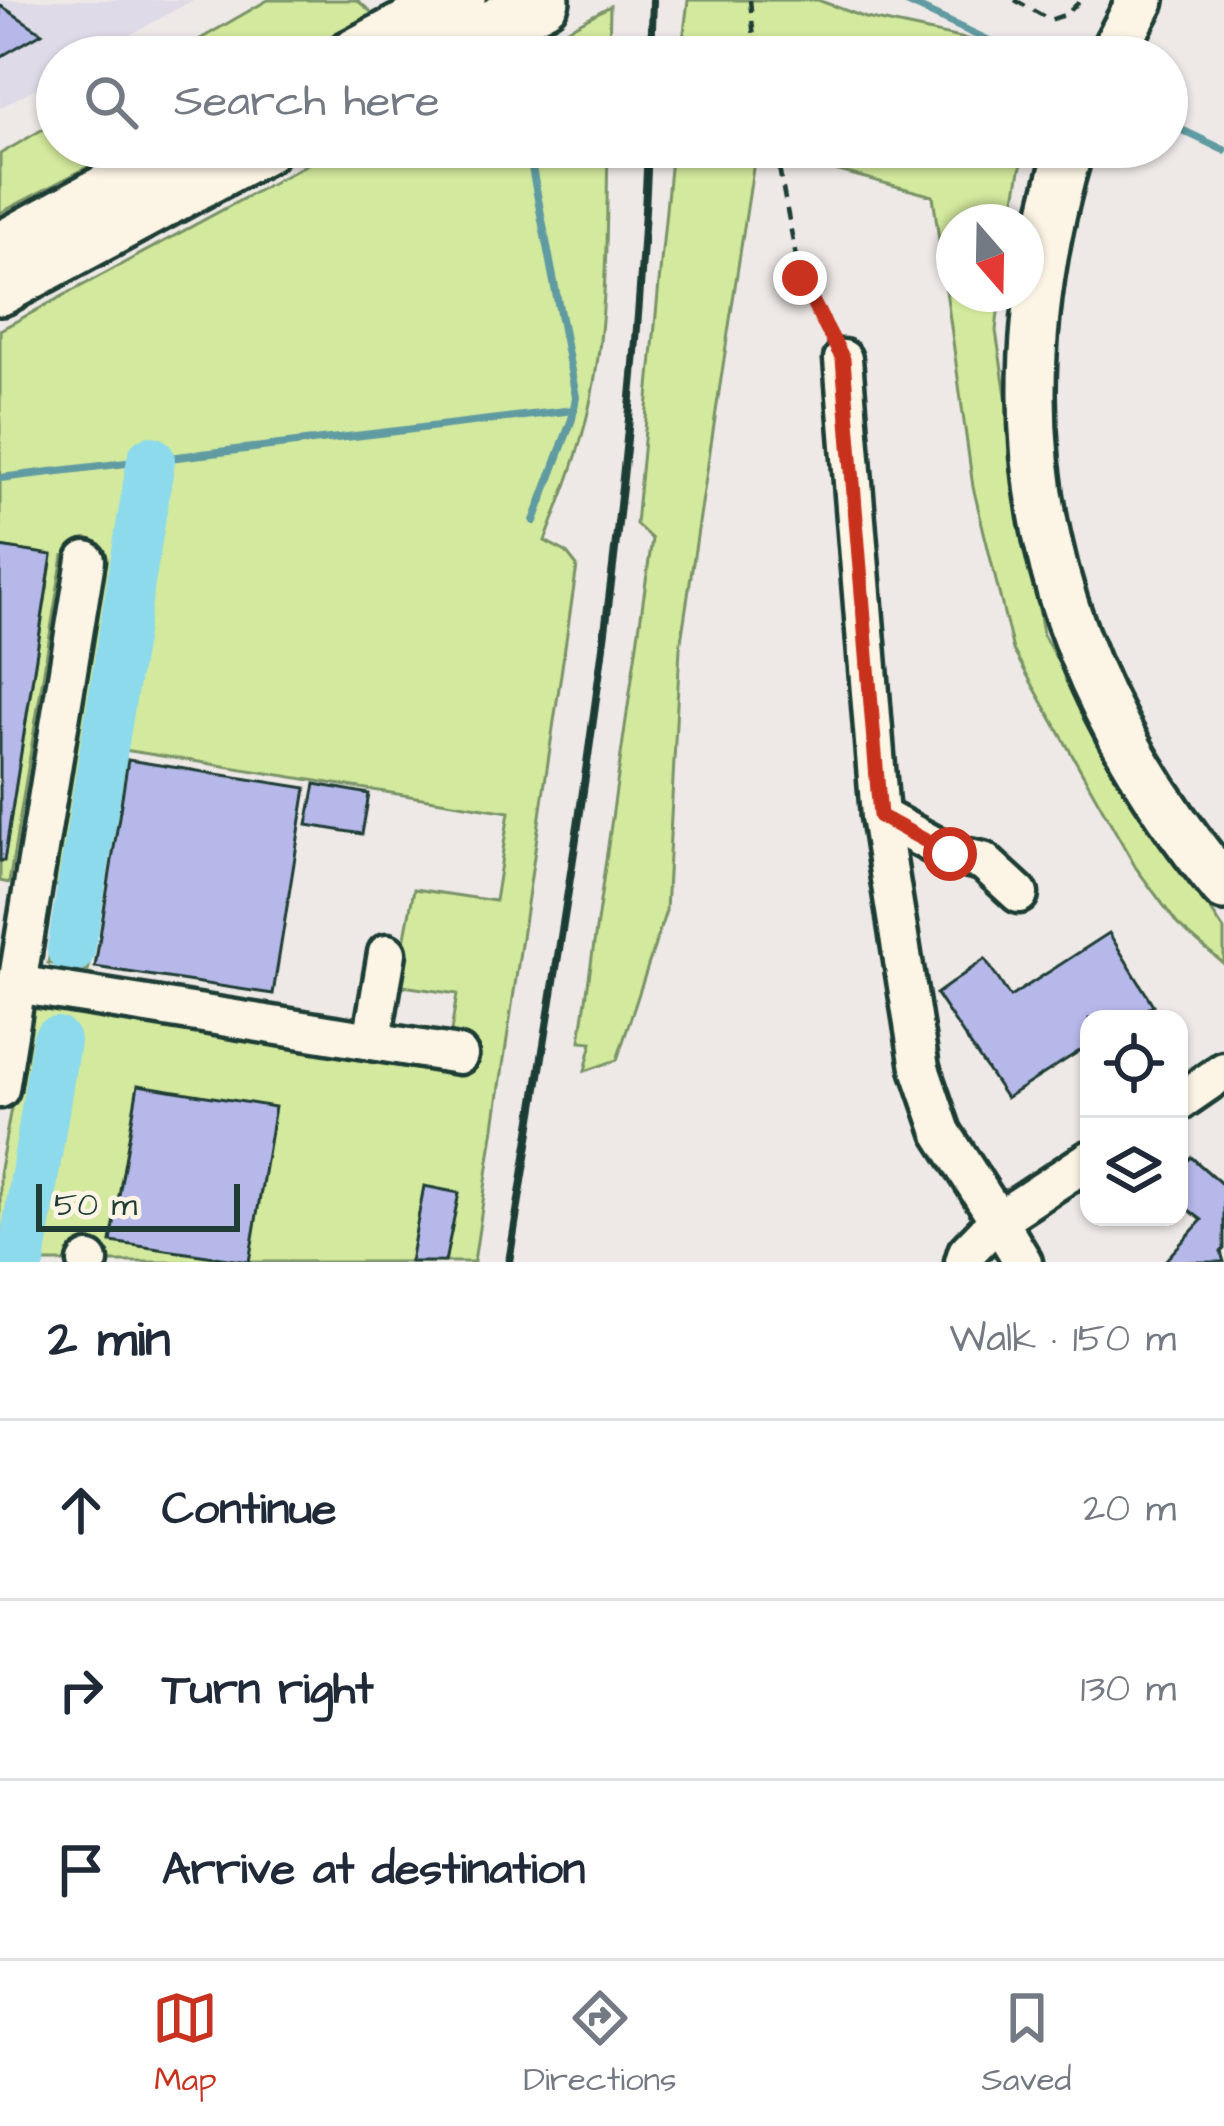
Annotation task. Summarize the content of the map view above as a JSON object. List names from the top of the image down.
{
  "scale_bar": "50 m",
  "north": "bottom",
  "page": {
    "search": "Search here",
    "scale": "50 m",
    "heading": ["2 min", "Walk · 150 m"],
    "list": [
      ["Continue", "20 m"],
      ["Turn right", "130 m"],
      "Arrive at destination"
    ],
    "nav": ["Map", "Directions", "Saved"]
  }
}
